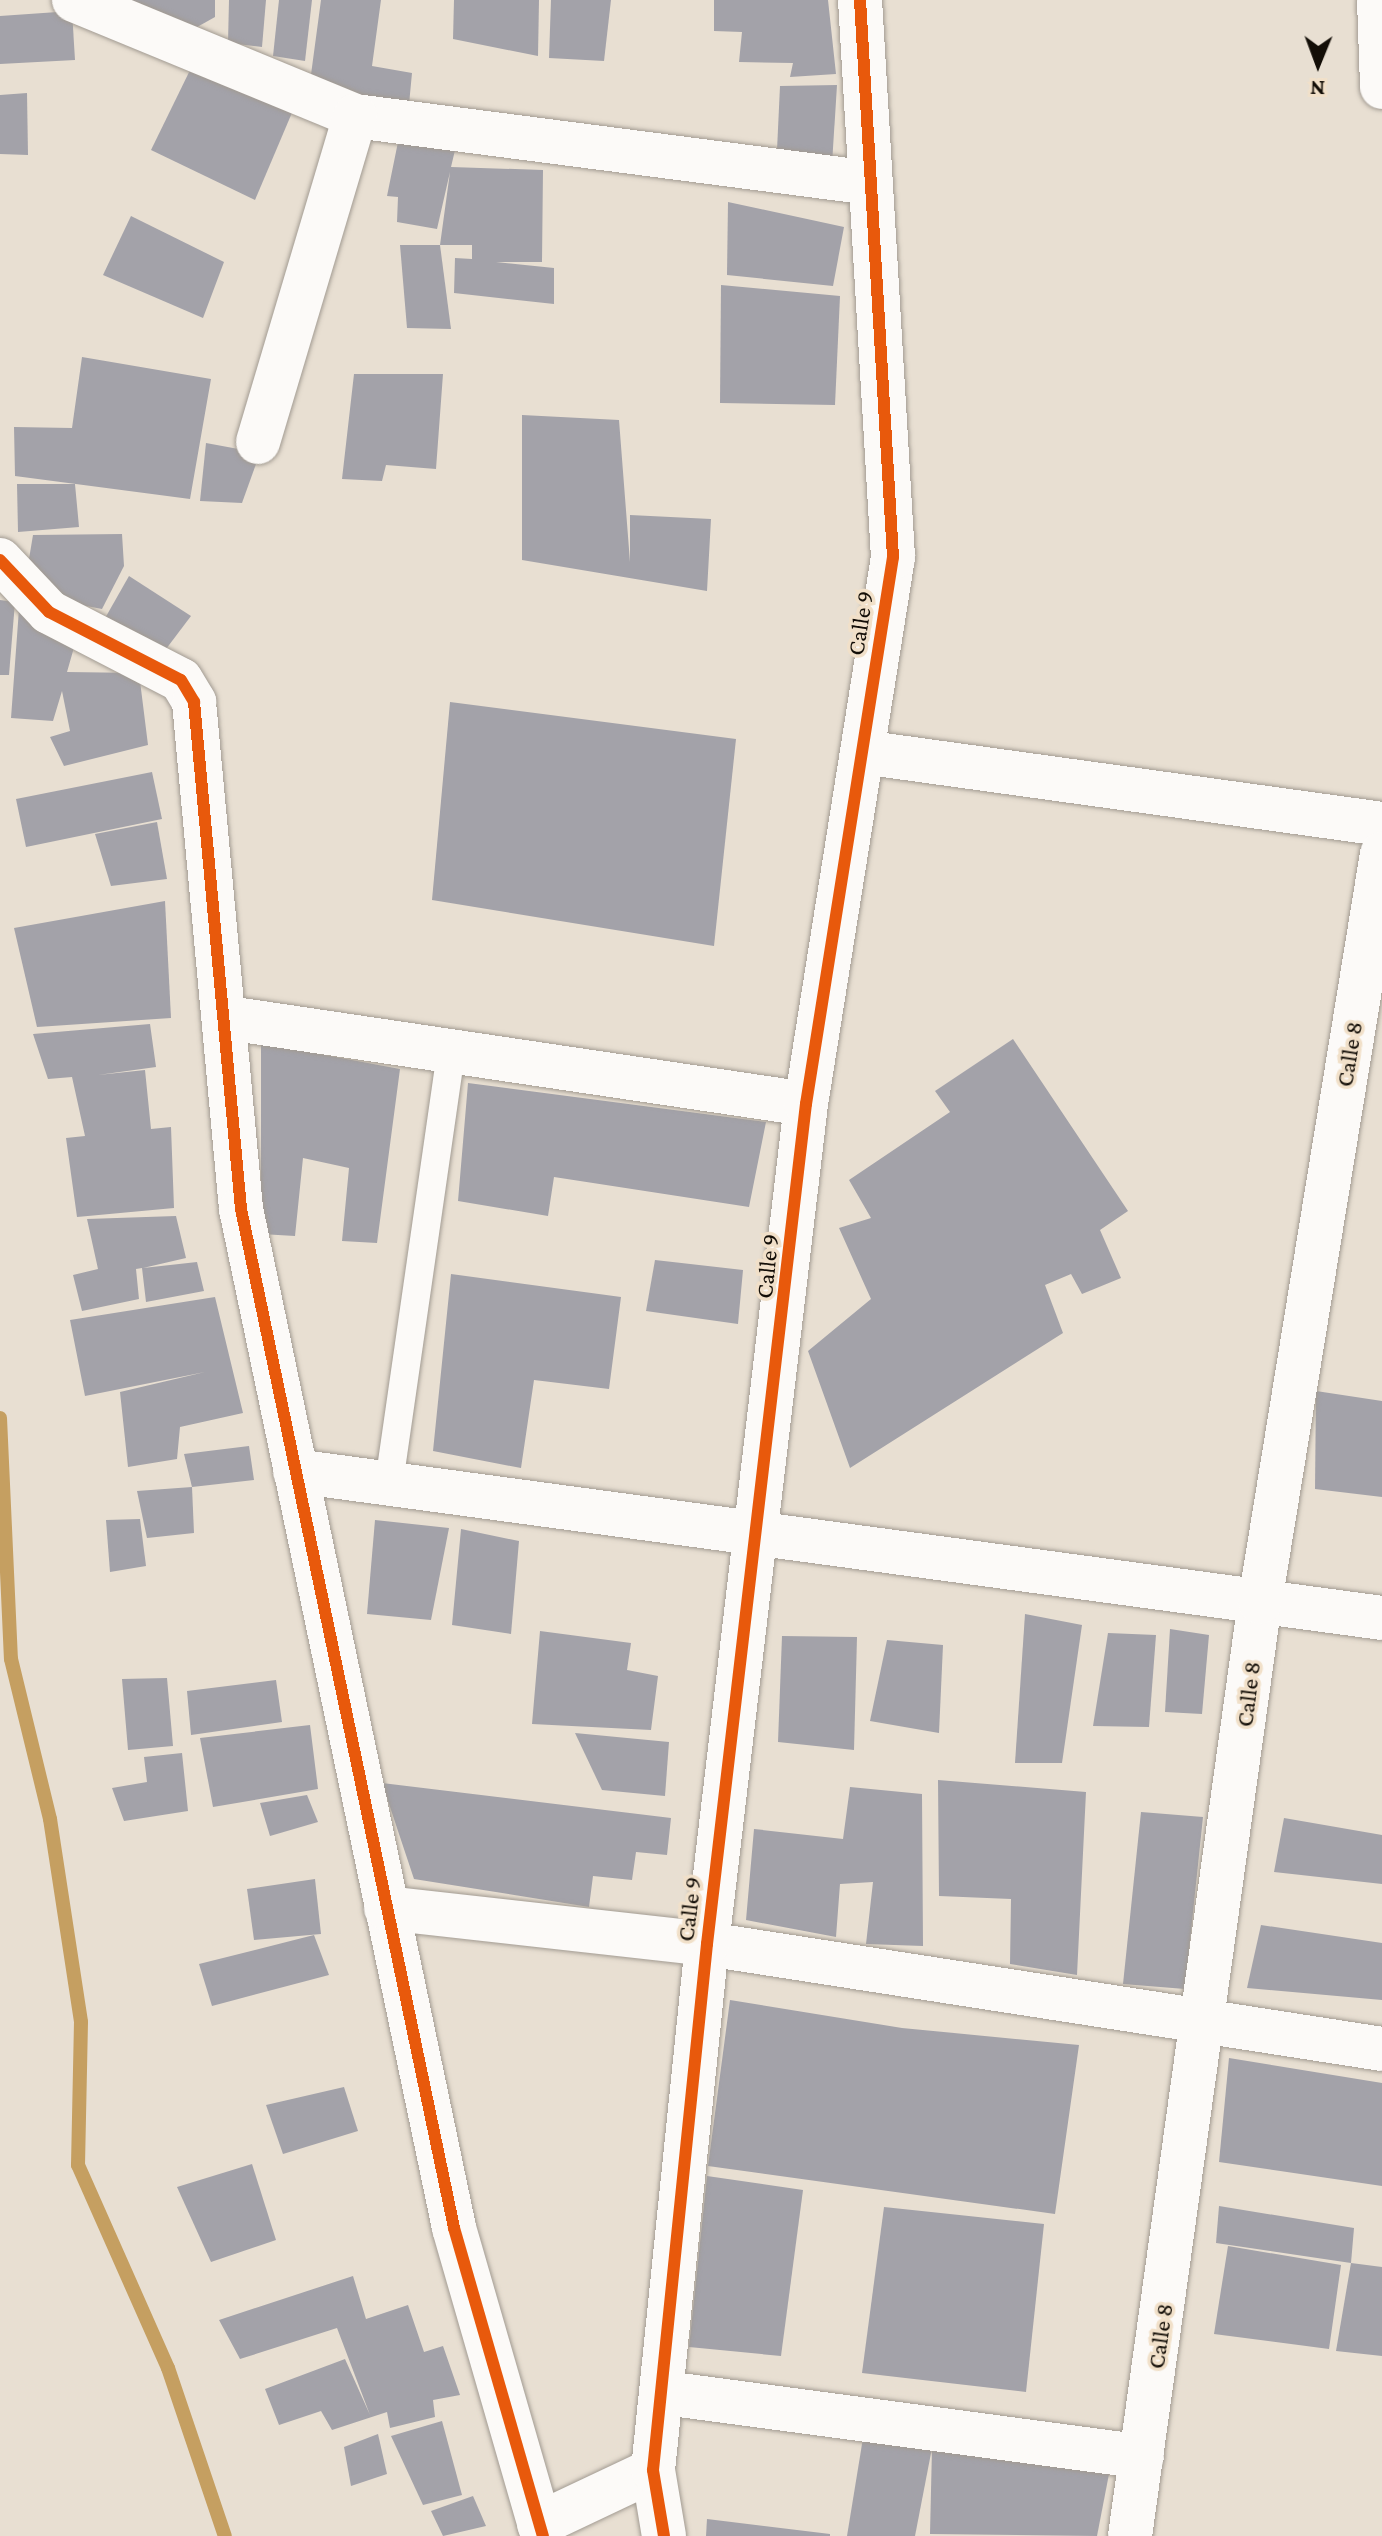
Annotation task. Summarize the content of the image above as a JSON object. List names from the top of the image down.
{
  "streets": {
    "street": ["Calle 9", "Calle 8"]
  },
  "north": "bottom"
}
